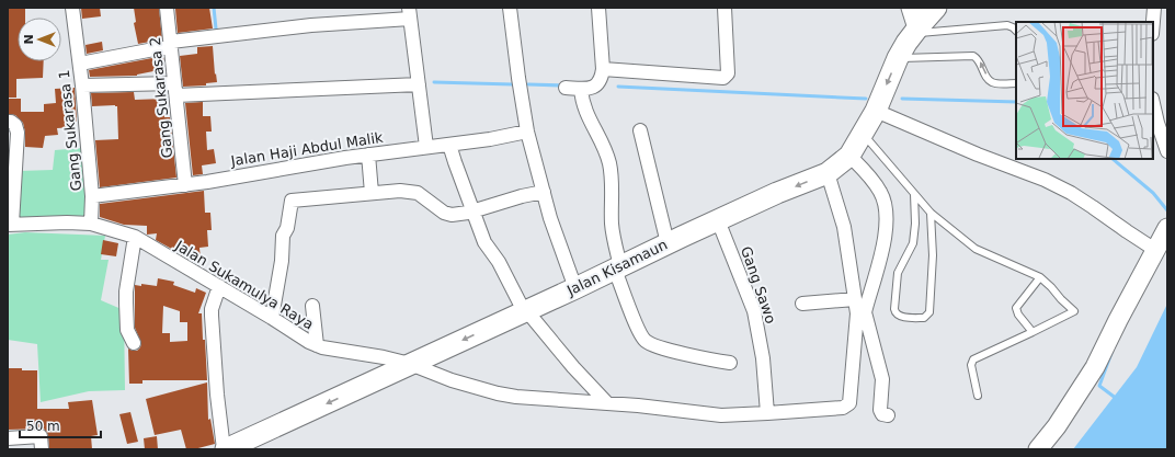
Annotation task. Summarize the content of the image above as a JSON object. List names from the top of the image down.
{
  "streets": {
    "main road": ["Jalan Kisamaun"],
    "street": [
      "Gang Sukarasa 2",
      "Gang Sukarasa 1",
      "Jalan Haji Abdul Malik",
      "Jalan Sukamulya Raya",
      "Gang Sawo"
    ]
  },
  "crossings": [
    ["Gang Sukarasa 2", "Jalan Haji Abdul Malik"],
    ["Gang Sukarasa 1", "Jalan Haji Abdul Malik"],
    ["Gang Sukarasa 1", "Jalan Sukamulya Raya"],
    ["Jalan Kisamaun", "Jalan Sukamulya Raya"],
    ["Jalan Kisamaun", "Gang Sawo"],
    ["Jalan Sukamulya Raya", "Gang Sawo"]
  ],
  "one_way": ["Jalan Kisamaun"],
  "scale_bar": "50 m",
  "north": "left"
}
